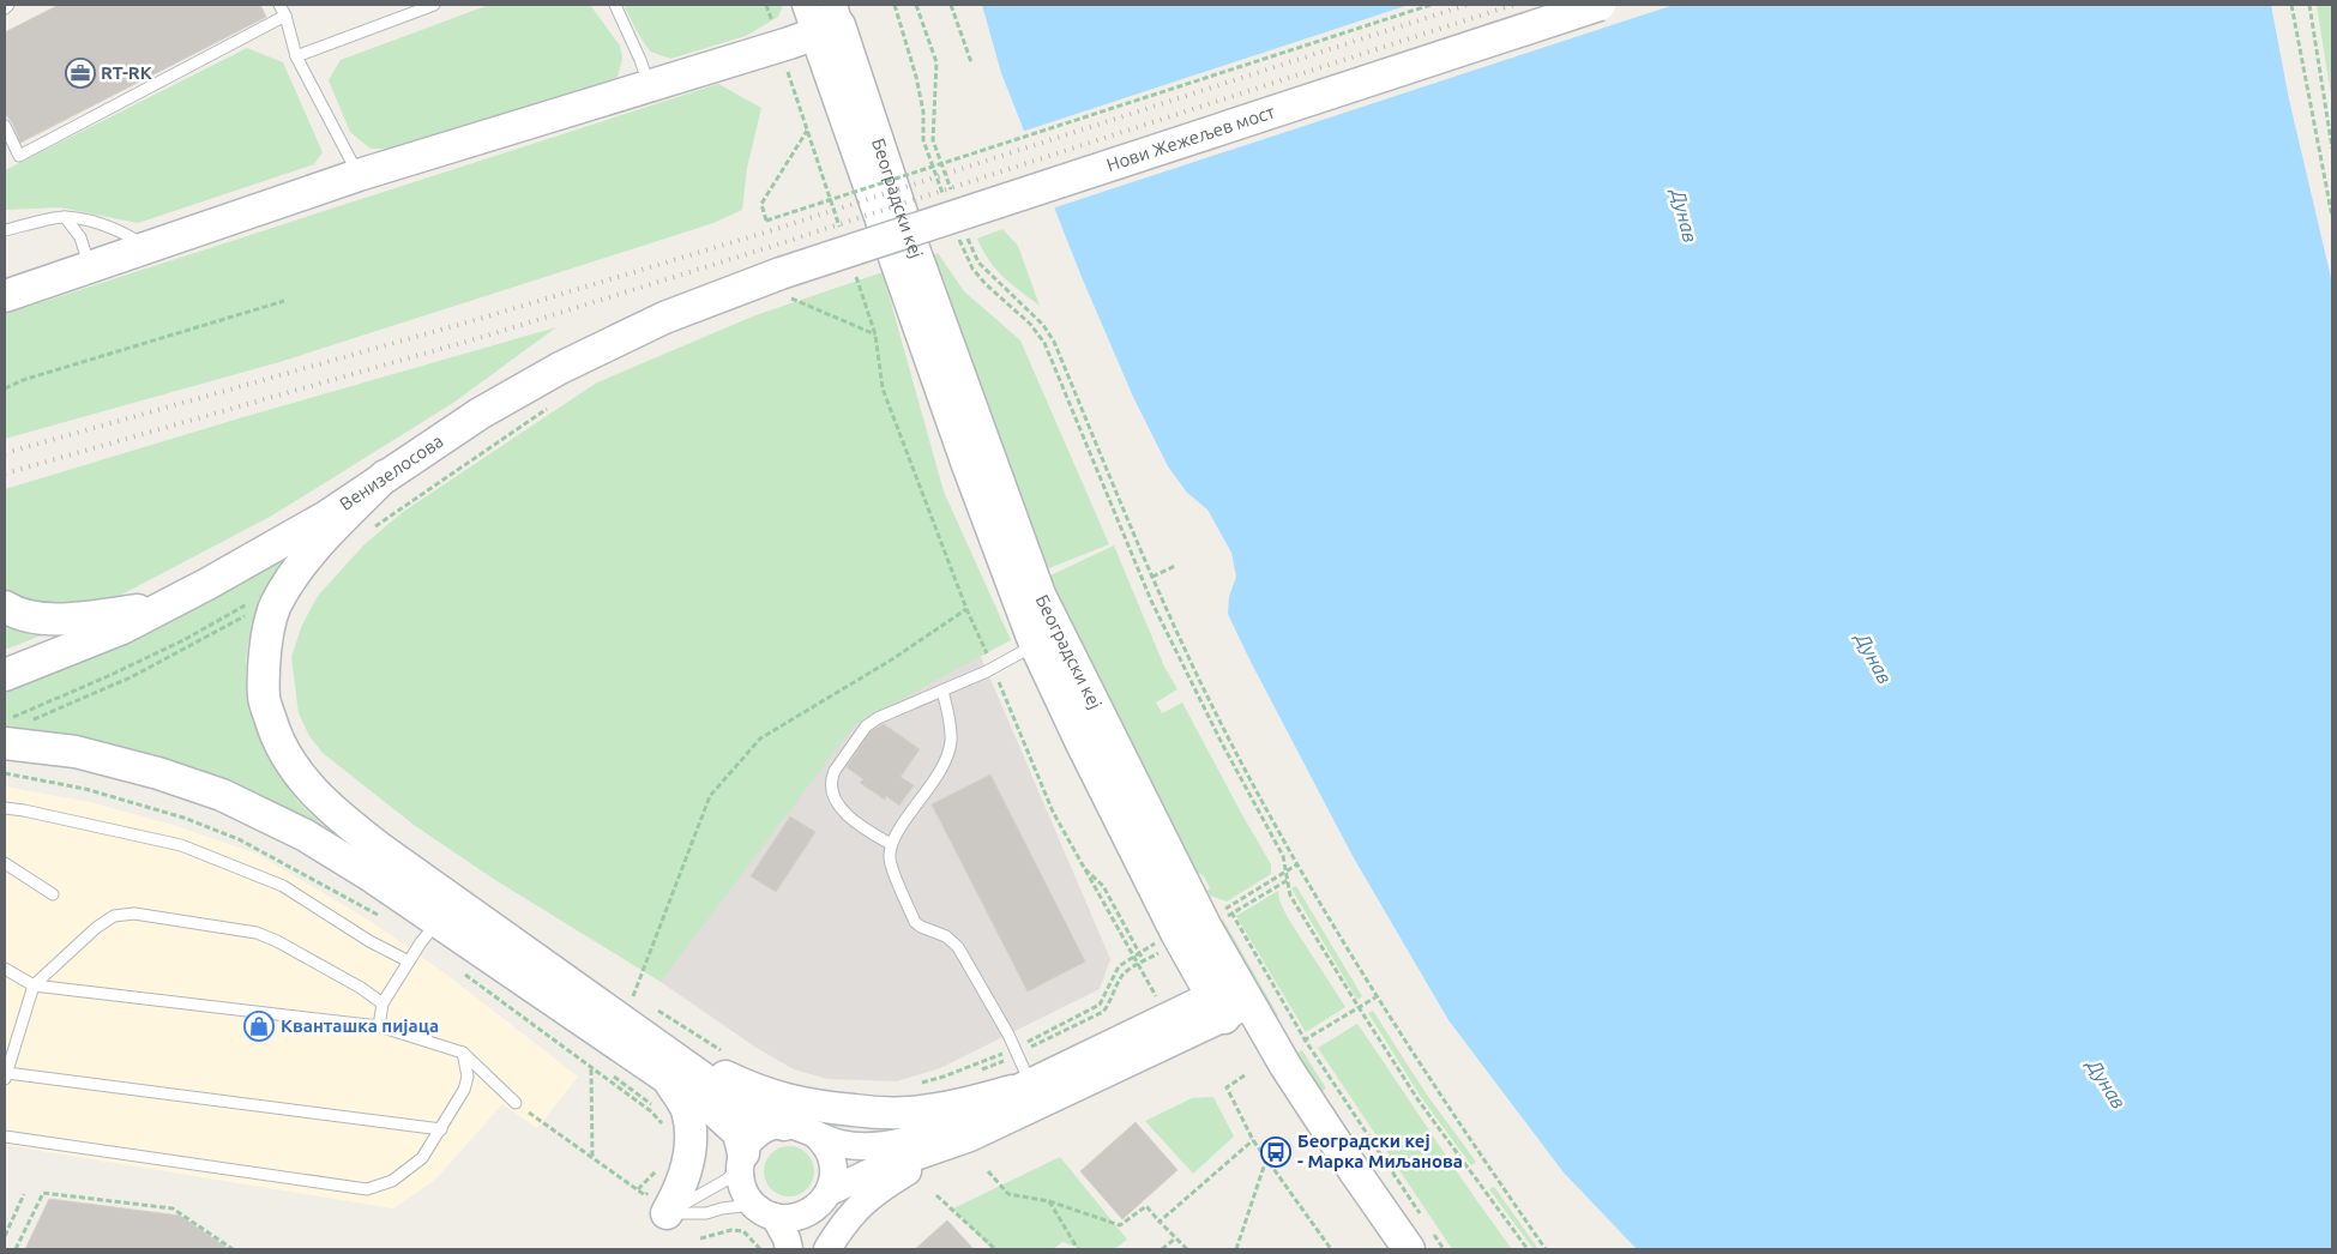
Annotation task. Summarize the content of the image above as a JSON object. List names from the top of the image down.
{
  "streets": {
    "main road": ["Нови Жежељев мост", "Београдски кеј", "Венизелосова"]
  },
  "crossings": [
    ["Нови Жежељев мост", "Венизелосова"]
  ],
  "water": ["Дунав"],
  "places": {
    "office": ["RT-RK"],
    "shop": ["Кванташка пијаца"],
    "bus stop": ["Београдски кеј - Марка Миљанова"]
  }
}
